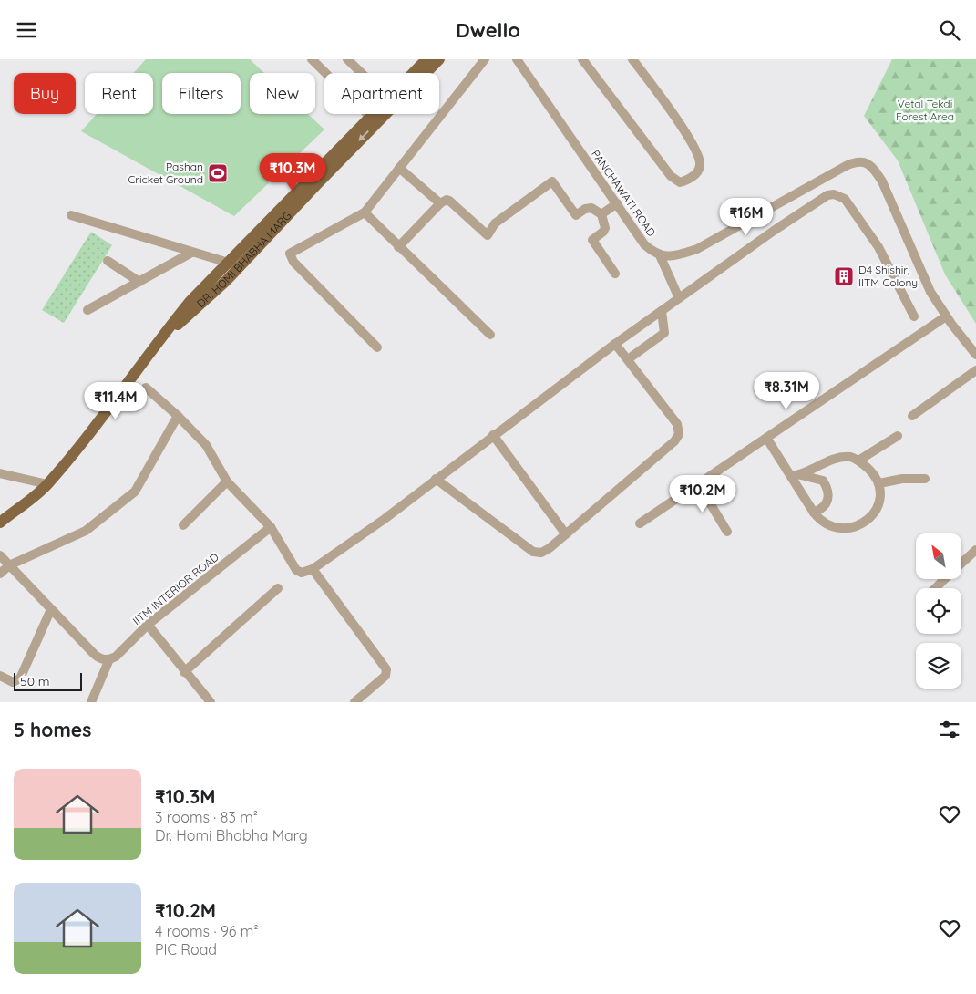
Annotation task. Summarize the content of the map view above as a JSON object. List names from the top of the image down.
{
  "streets": {
    "main road": ["DR. HOMI BHABHA MARG"],
    "street": ["PANCHAWATI ROAD", "IITM INTERIOR ROAD"]
  },
  "parks": ["Vetal Tekdi Forest Area"],
  "places": {
    "sports": ["Pashan Cricket Ground"],
    "building": ["D4 Shishir, IITM Colony"]
  },
  "scale_bar": "50 m",
  "north": "top left",
  "page": {
    "header": "Dwello",
    "chip": [
      "Buy",
      "Rent",
      "Filters",
      "New",
      "Apartment"
    ],
    "price": [
      "₹10.3M",
      "₹16M",
      "₹8.31M",
      "₹11.4M",
      "₹10.2M"
    ],
    "scale": "50 m",
    "heading": "5 homes",
    "list": [
      {
        "name": "₹10.3M",
        "note": "3 rooms · 83 m² · Dr. Homi Bhabha Marg"
      },
      {
        "name": "₹10.2M",
        "note": "4 rooms · 96 m² · PIC Road"
      }
    ]
  }
}
